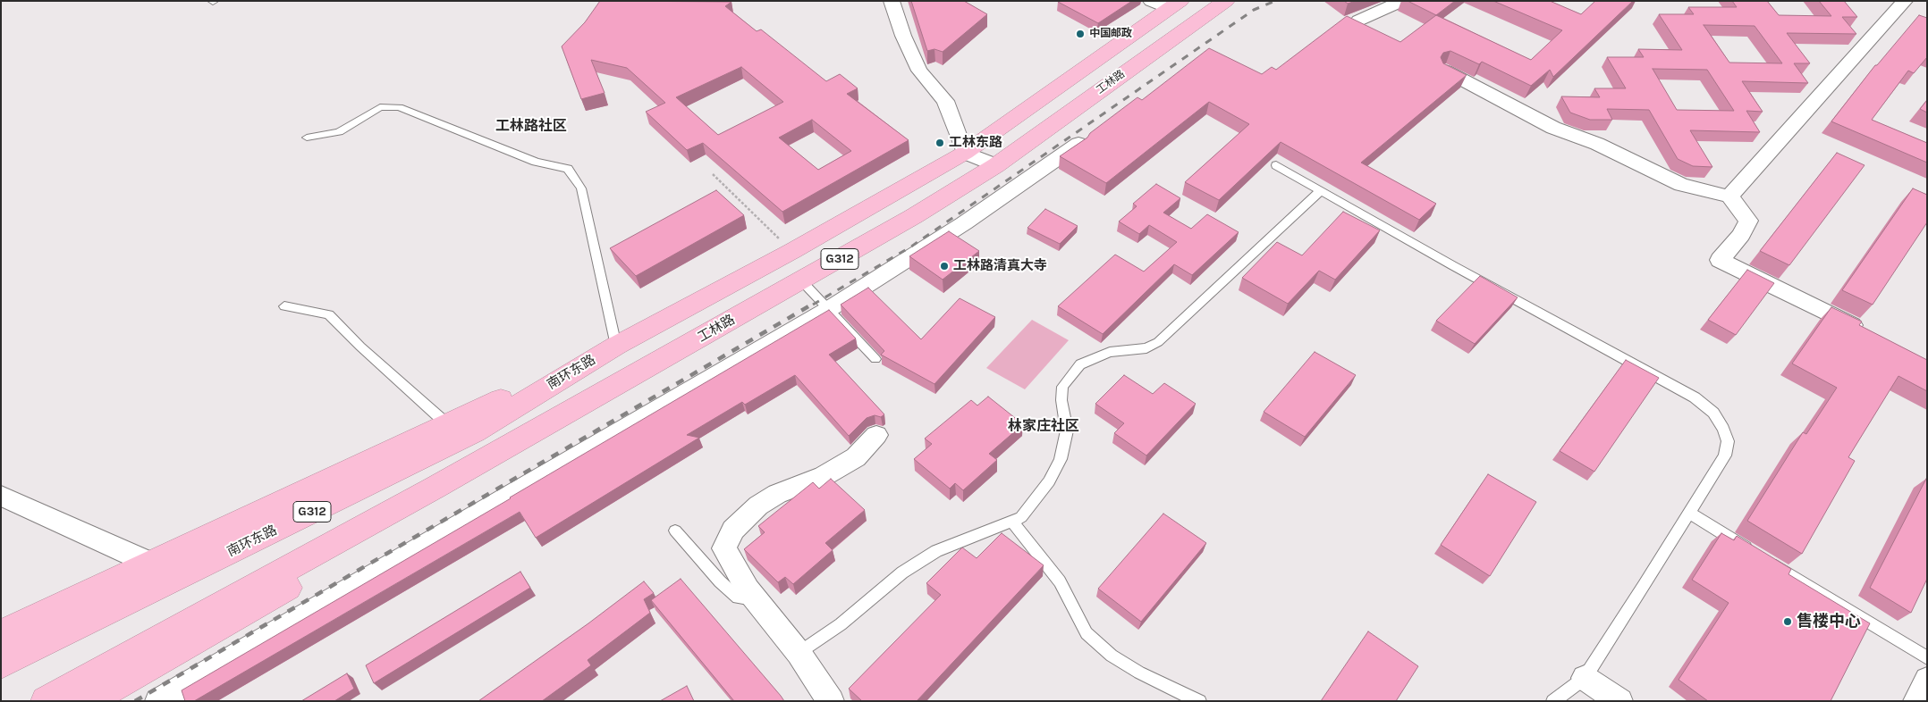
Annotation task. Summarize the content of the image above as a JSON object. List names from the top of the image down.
{
  "streets": {
    "highway": ["工林路", "G312", "南环东路"]
  },
  "crossings": [
    ["工林路", "G312"],
    ["工林路", "南环东路"]
  ],
  "districts": ["工林路社区", "林家庄社区"],
  "places": [
    "中国邮政",
    "工林东路",
    "工林路清真大寺",
    "售楼中心"
  ]
}
